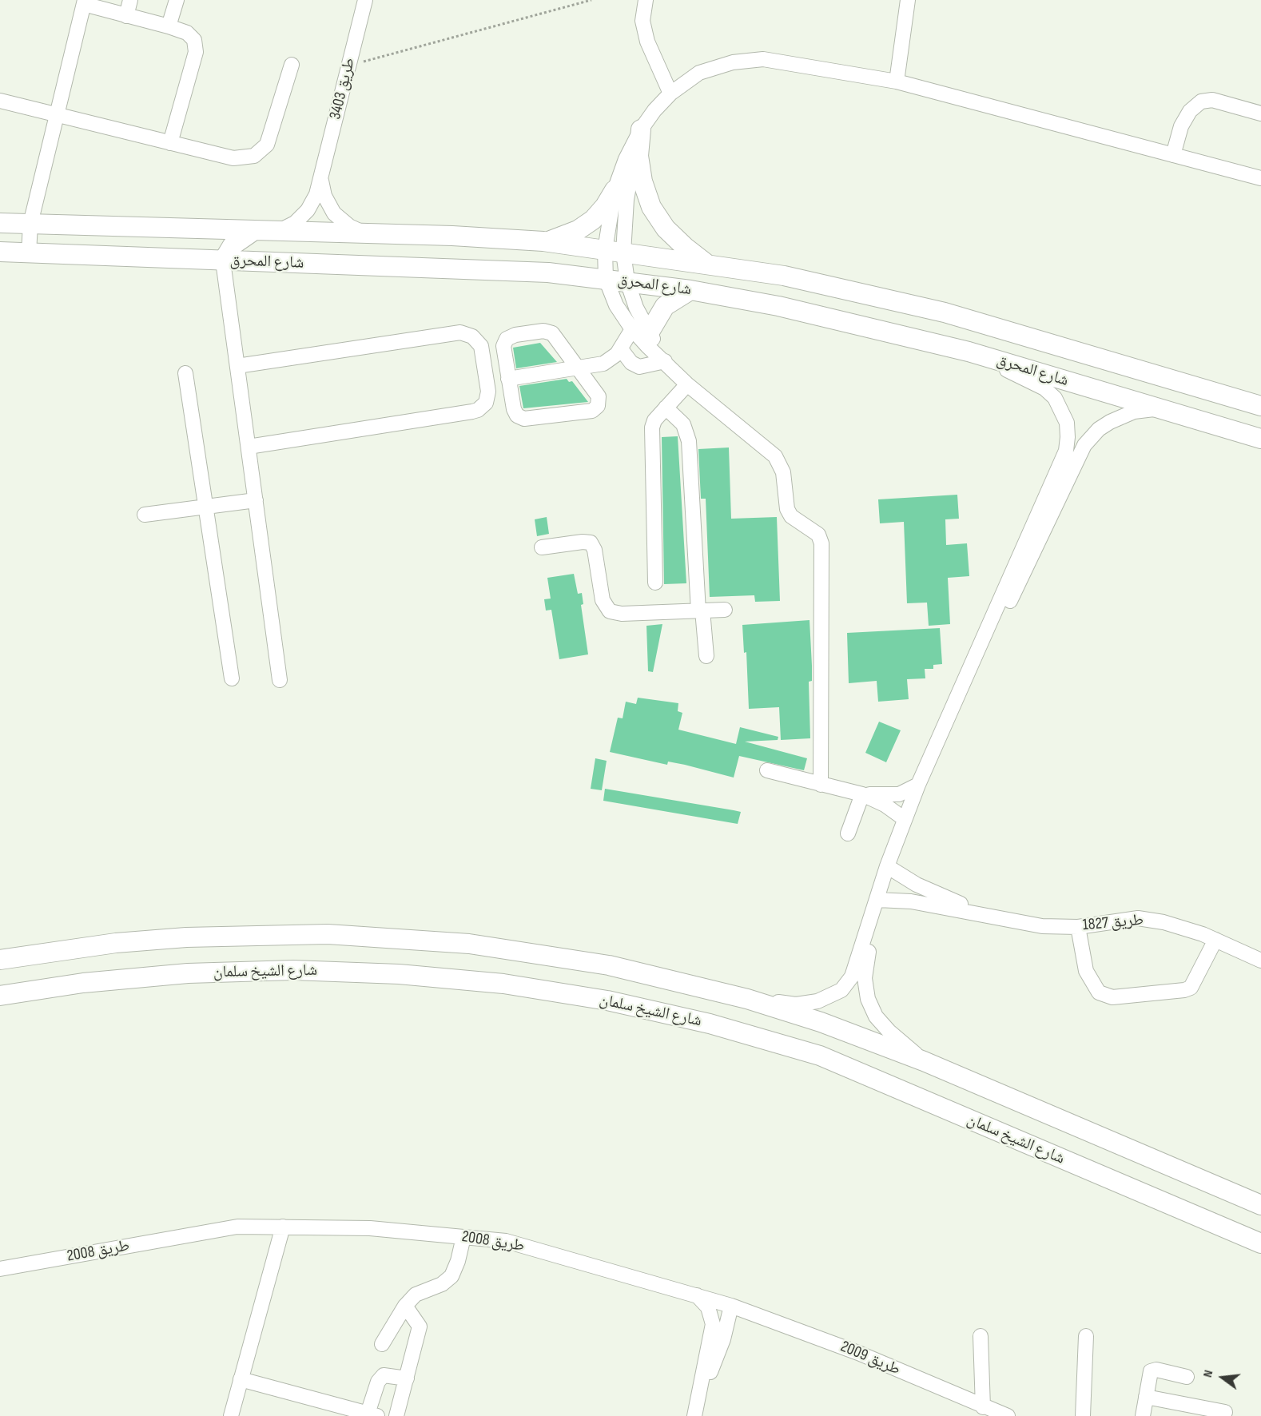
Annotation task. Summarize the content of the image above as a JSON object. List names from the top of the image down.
{
  "streets": {
    "main road": ["شارع المحرق", "شارع الشيخ سلمان"],
    "street": [
      "طريق 3403",
      "طريق 1827",
      "طريق 2008",
      "طريق 2009"
    ]
  },
  "crossings": [
    ["طريق 3403", "شارع المحرق"],
    ["طريق 2008", "طريق 2009"]
  ],
  "north": "left"
}
